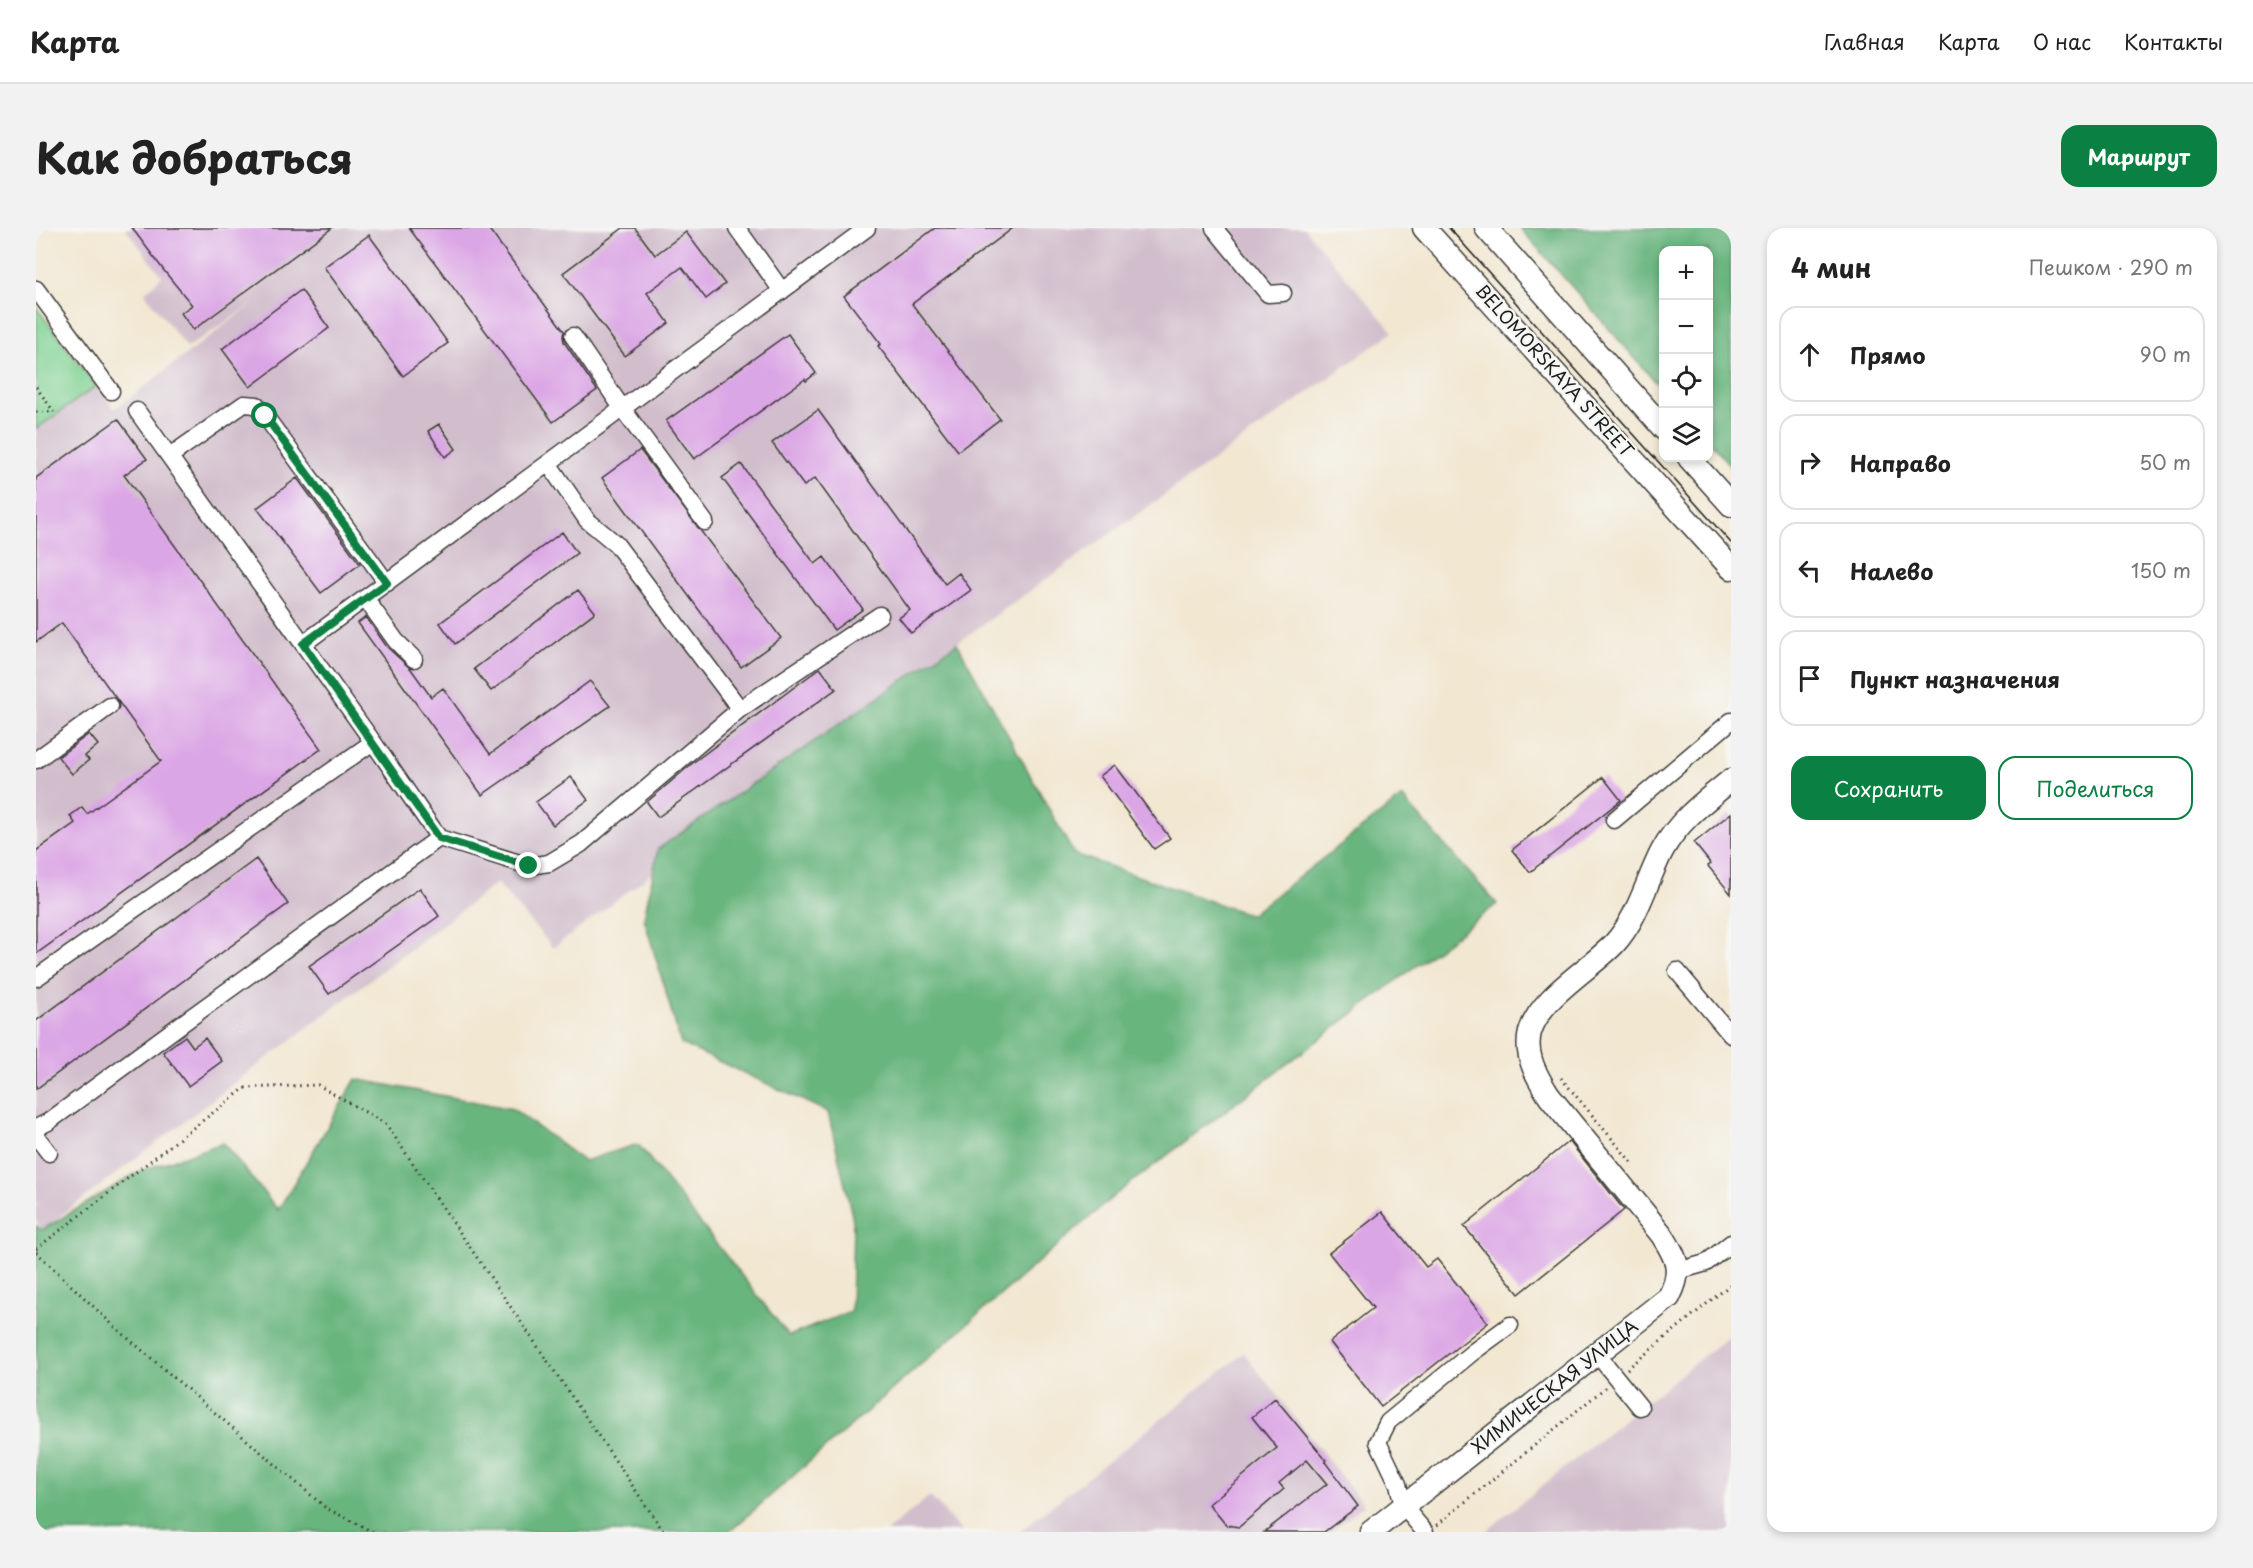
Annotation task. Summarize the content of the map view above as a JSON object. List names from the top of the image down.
{
  "streets": {
    "main road": ["BELOMORSKAYA STREET", "ХИМИЧЕСКАЯ УЛИЦА"]
  },
  "page": {
    "header": "Карта",
    "nav": [
      "Главная",
      "Карта",
      "О нас",
      "Контакты"
    ],
    "title": "Как добраться",
    "buttons": [
      "Маршрут",
      ["Сохранить", "Поделиться"]
    ],
    "heading": ["4 мин", "Пешком · 290 m"],
    "map_buttons": ["+", "−"],
    "list": [
      ["Прямо", "90 m"],
      ["Направо", "50 m"],
      ["Налево", "150 m"],
      "Пункт назначения"
    ]
  }
}
